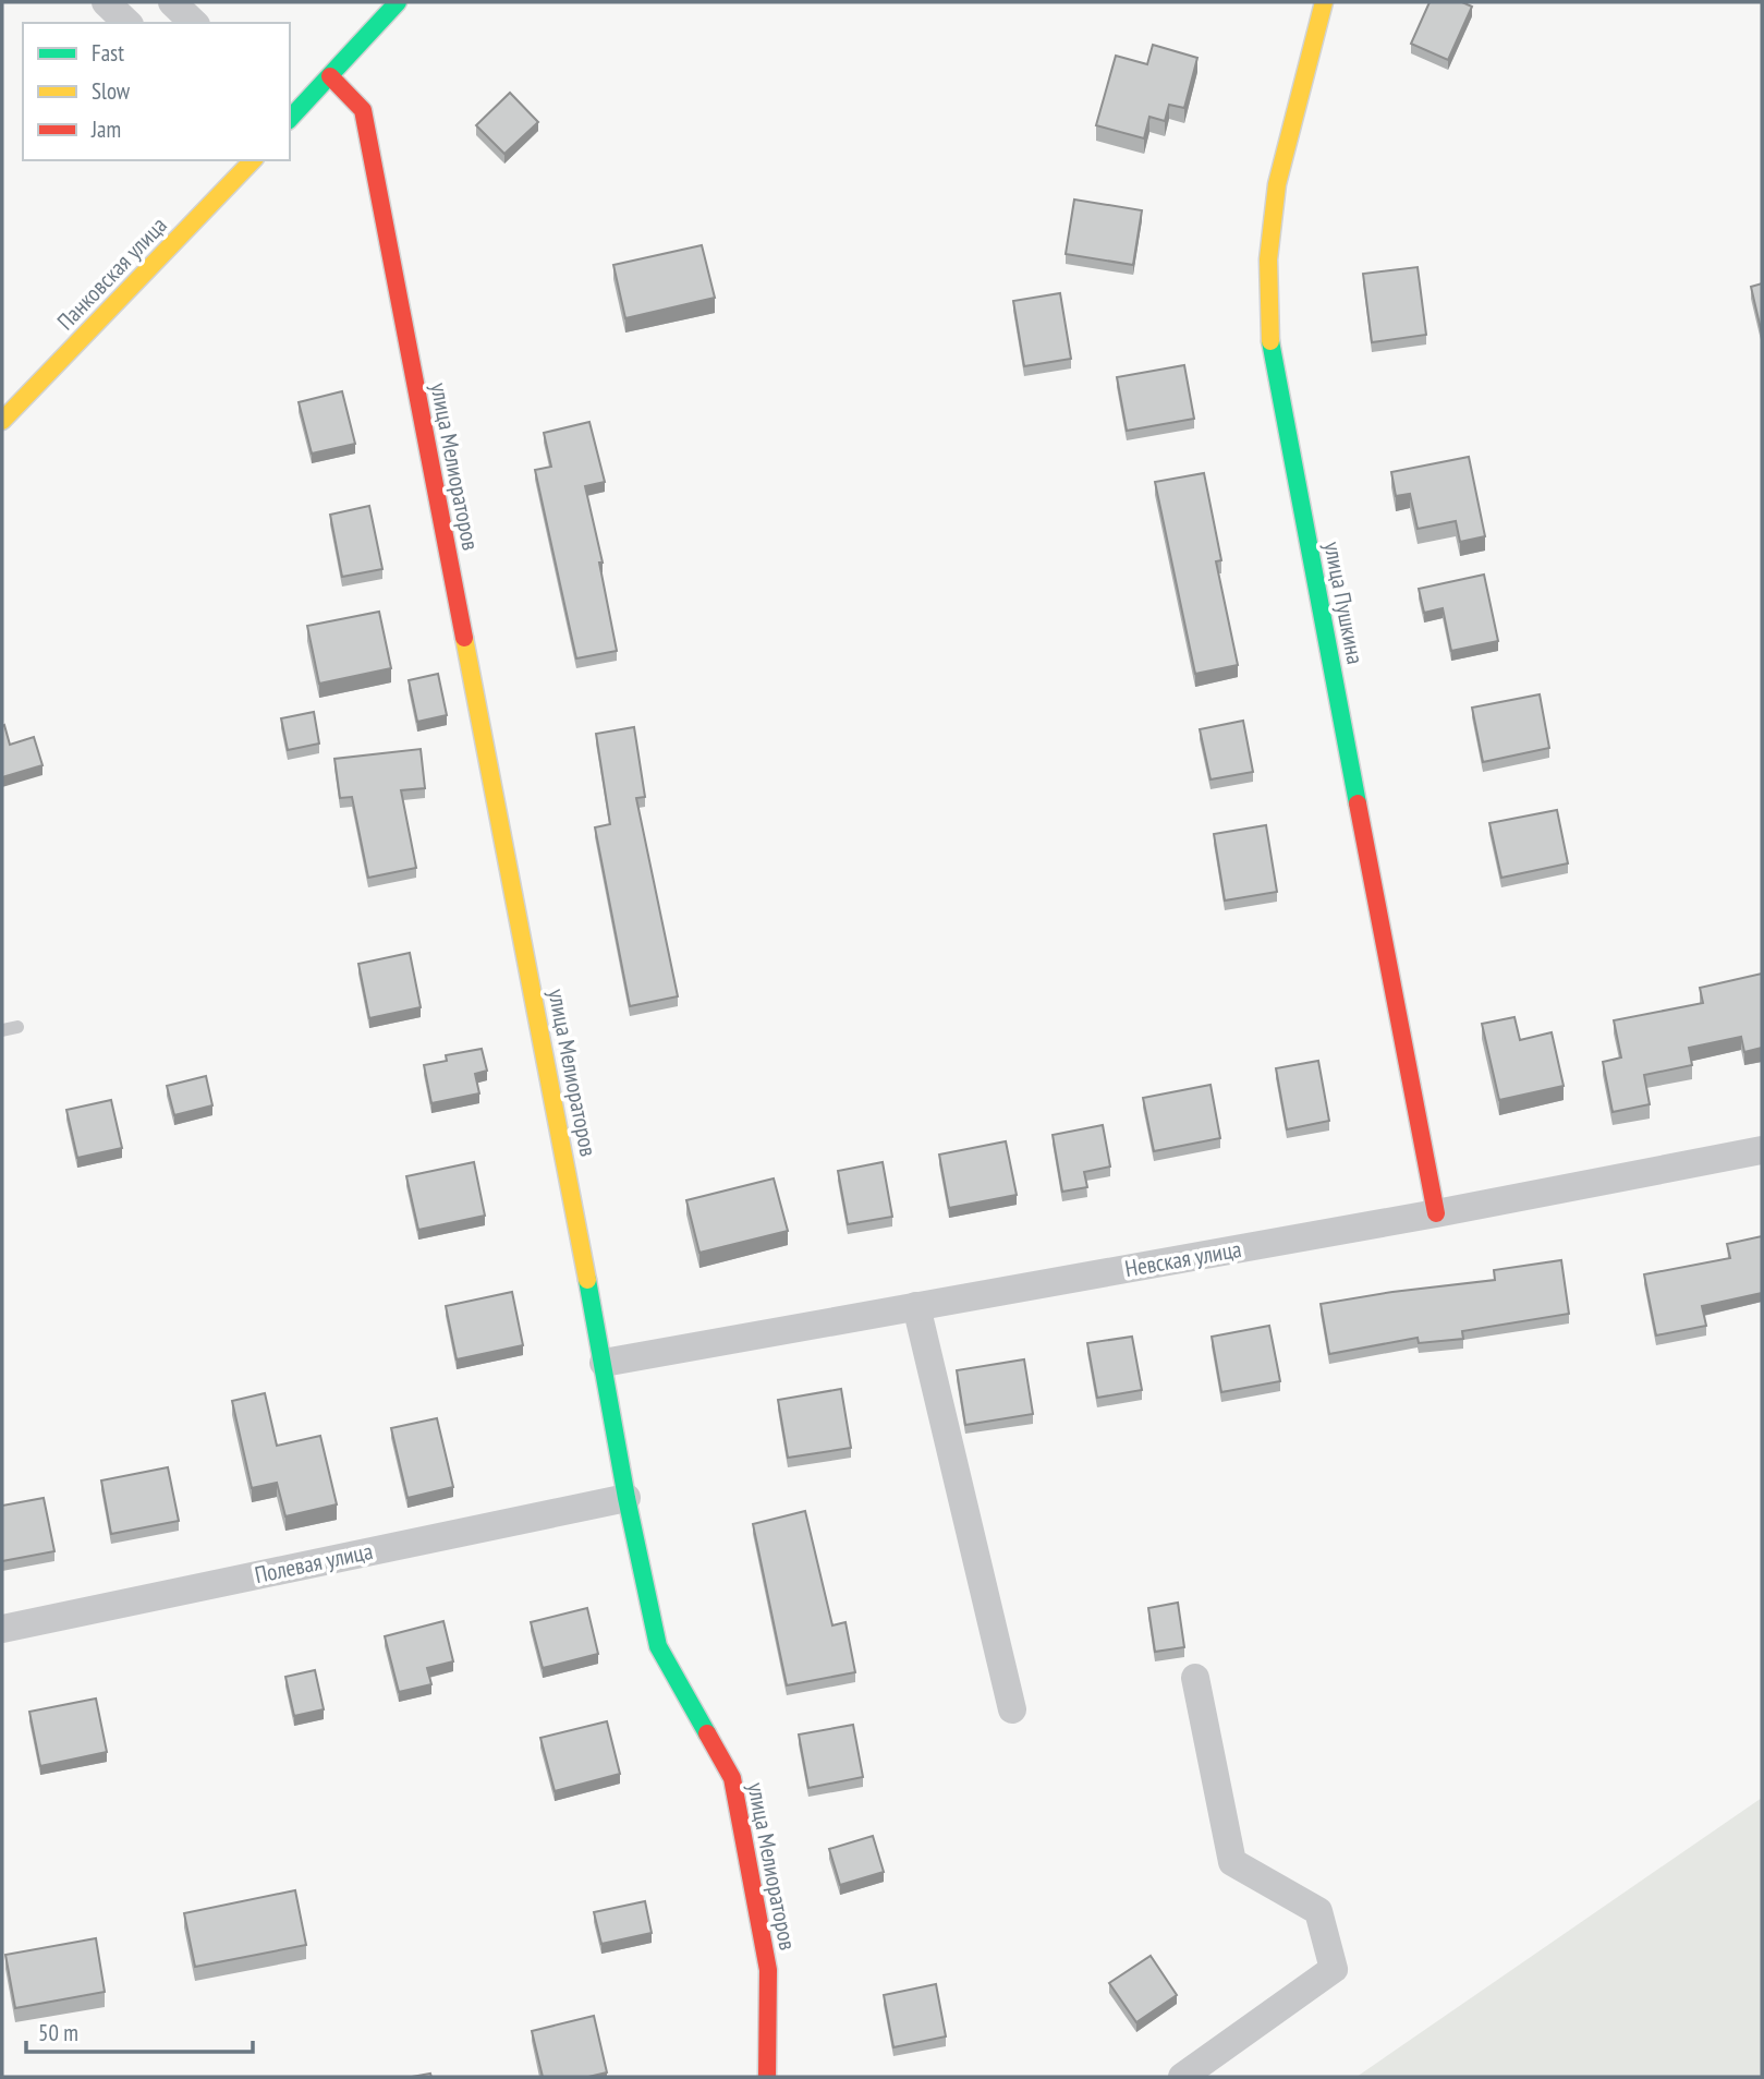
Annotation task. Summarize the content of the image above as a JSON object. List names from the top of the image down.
{
  "streets": {
    "street": [
      "Панковская улица",
      "улица Мелиораторов",
      "улица Пушкина",
      "Невская улица",
      "Полевая улица"
    ]
  },
  "crossings": [
    ["улица Мелиораторов", "Невская улица"],
    ["улица Мелиораторов", "Полевая улица"],
    ["улица Пушкина", "Невская улица"]
  ],
  "legend": ["Fast", "Slow", "Jam"],
  "scale_bar": "50 m"
}
